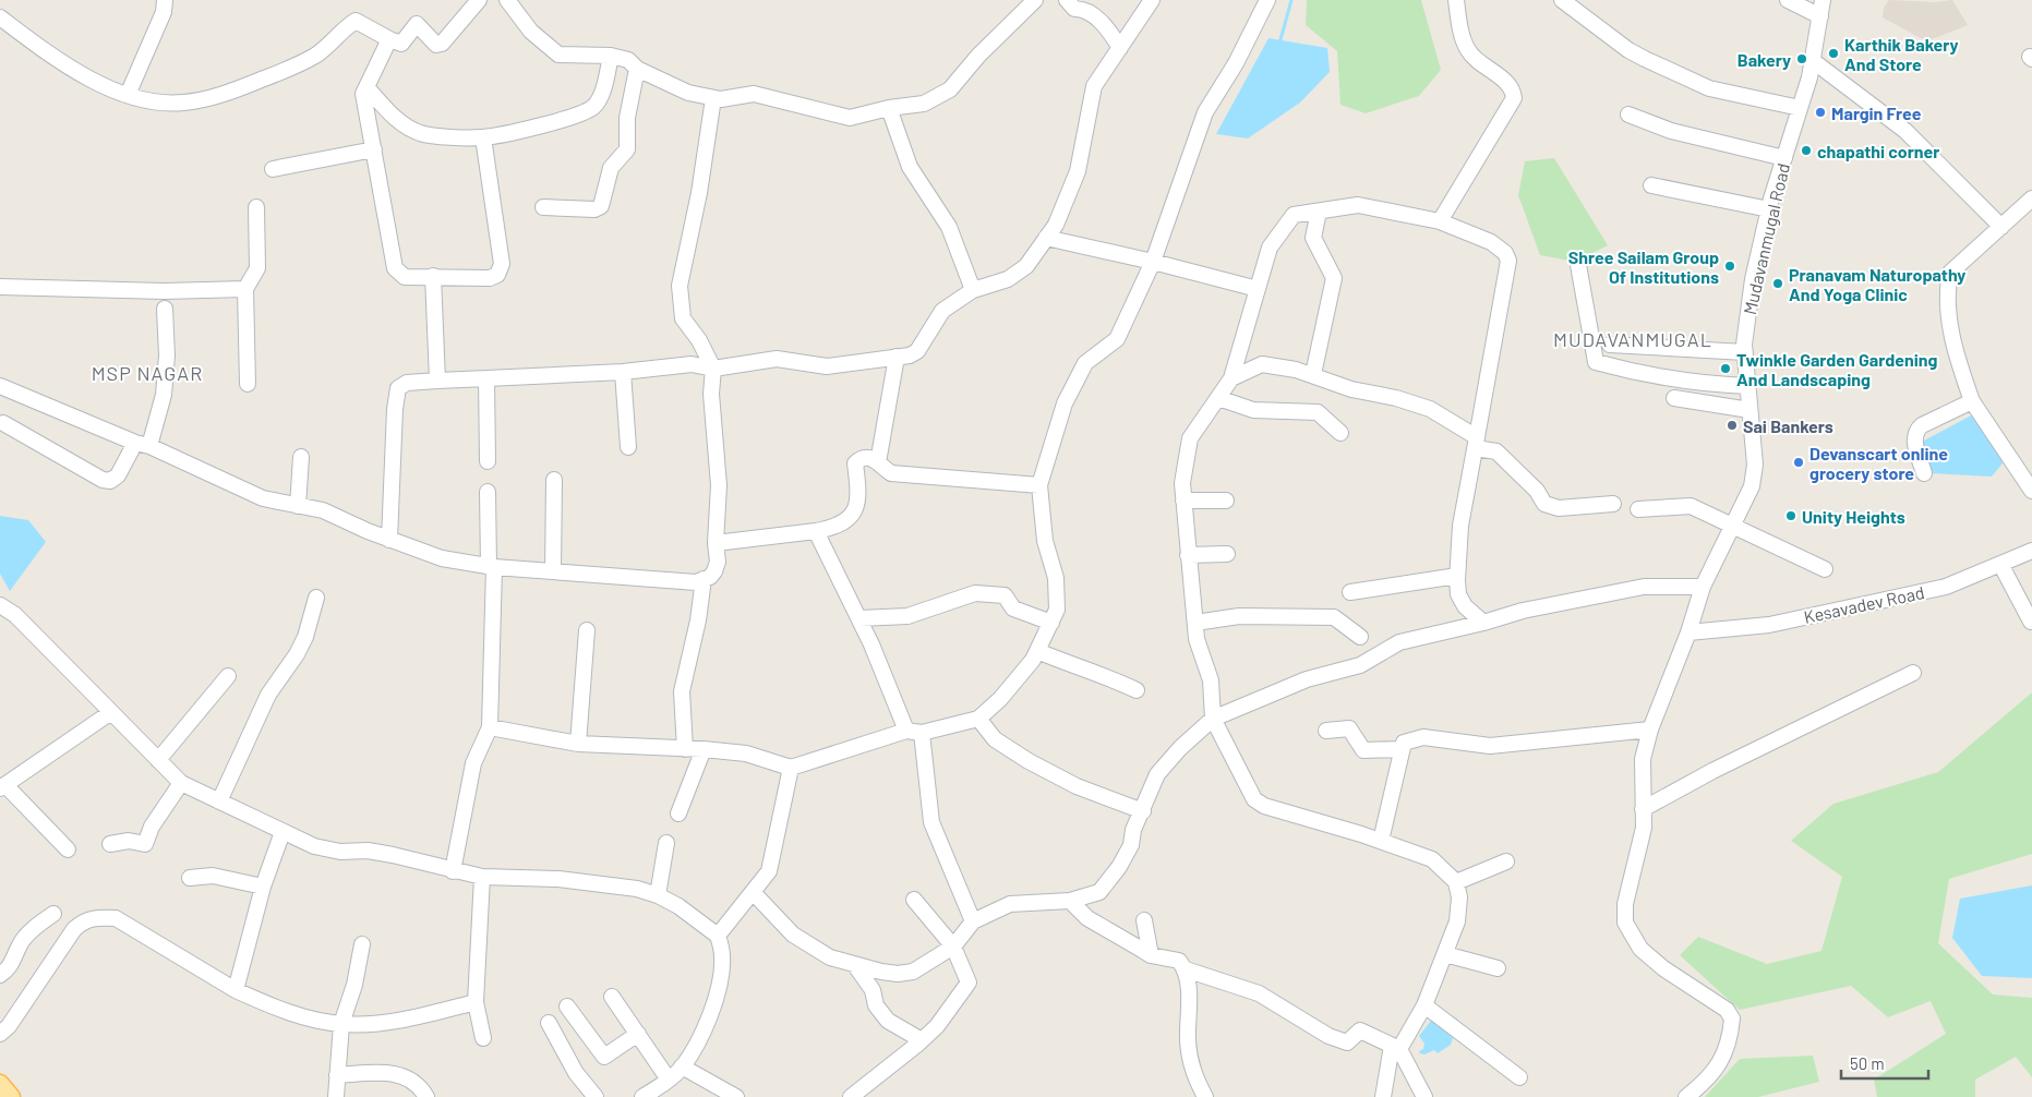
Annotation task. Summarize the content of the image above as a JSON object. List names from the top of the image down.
{
  "streets": {
    "street": ["Mudavanmugal Road", "Kesavadev Road"]
  },
  "crossings": [
    ["Mudavanmugal Road", "Kesavadev Road"]
  ],
  "districts": ["MUDAVANMUGAL", "MSP NAGAR"],
  "places": [
    "Karthik Bakery And Store",
    "Bakery",
    "Margin Free",
    "chapathi corner",
    "Shree Sailam Group Of Institutions",
    "Pranavam Naturopathy And Yoga Clinic",
    "Twinkle Garden Gardening And Landscaping",
    "Sai Bankers",
    "Devanscart online grocery store",
    "Unity Heights"
  ],
  "scale_bar": "50 m"
}
